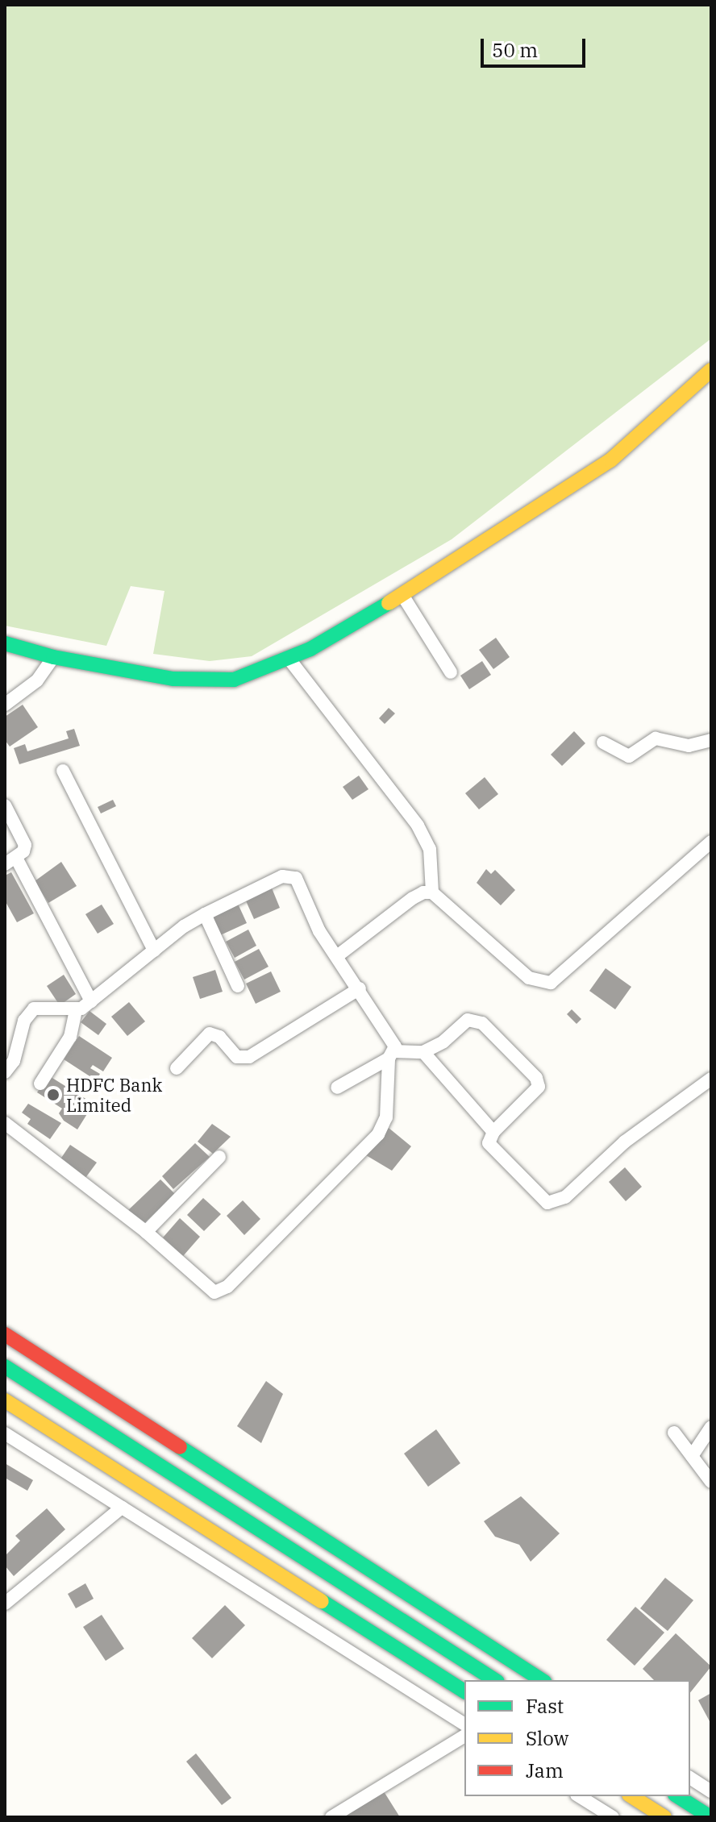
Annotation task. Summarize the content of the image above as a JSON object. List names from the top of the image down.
{
  "places": ["HDFC Bank Limited"],
  "legend": ["Fast", "Slow", "Jam"],
  "scale_bar": "50 m"
}
